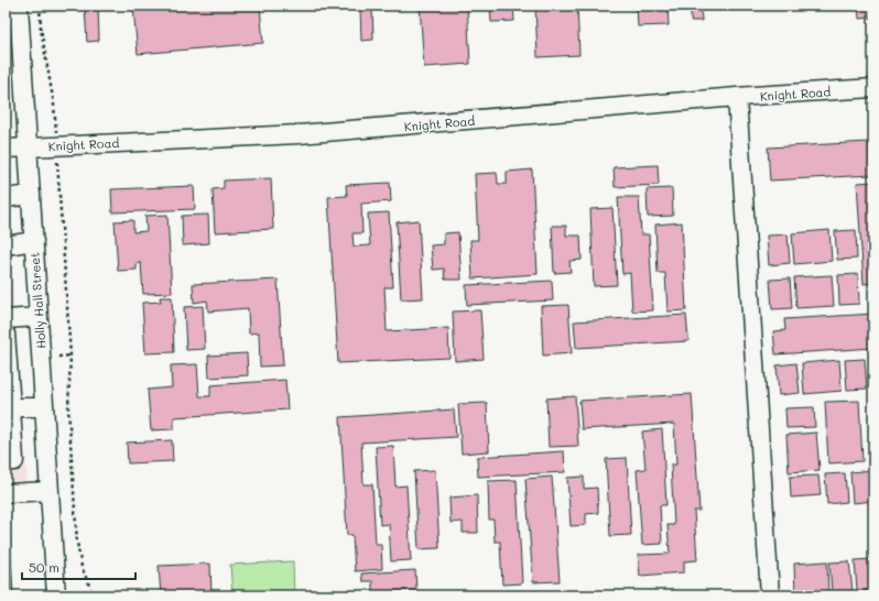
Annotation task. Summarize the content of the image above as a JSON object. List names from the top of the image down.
{
  "streets": {
    "street": ["Knight Road", "Holly Hall Street"]
  },
  "crossings": [
    ["Knight Road", "Holly Hall Street"]
  ],
  "scale_bar": "50 m"
}
